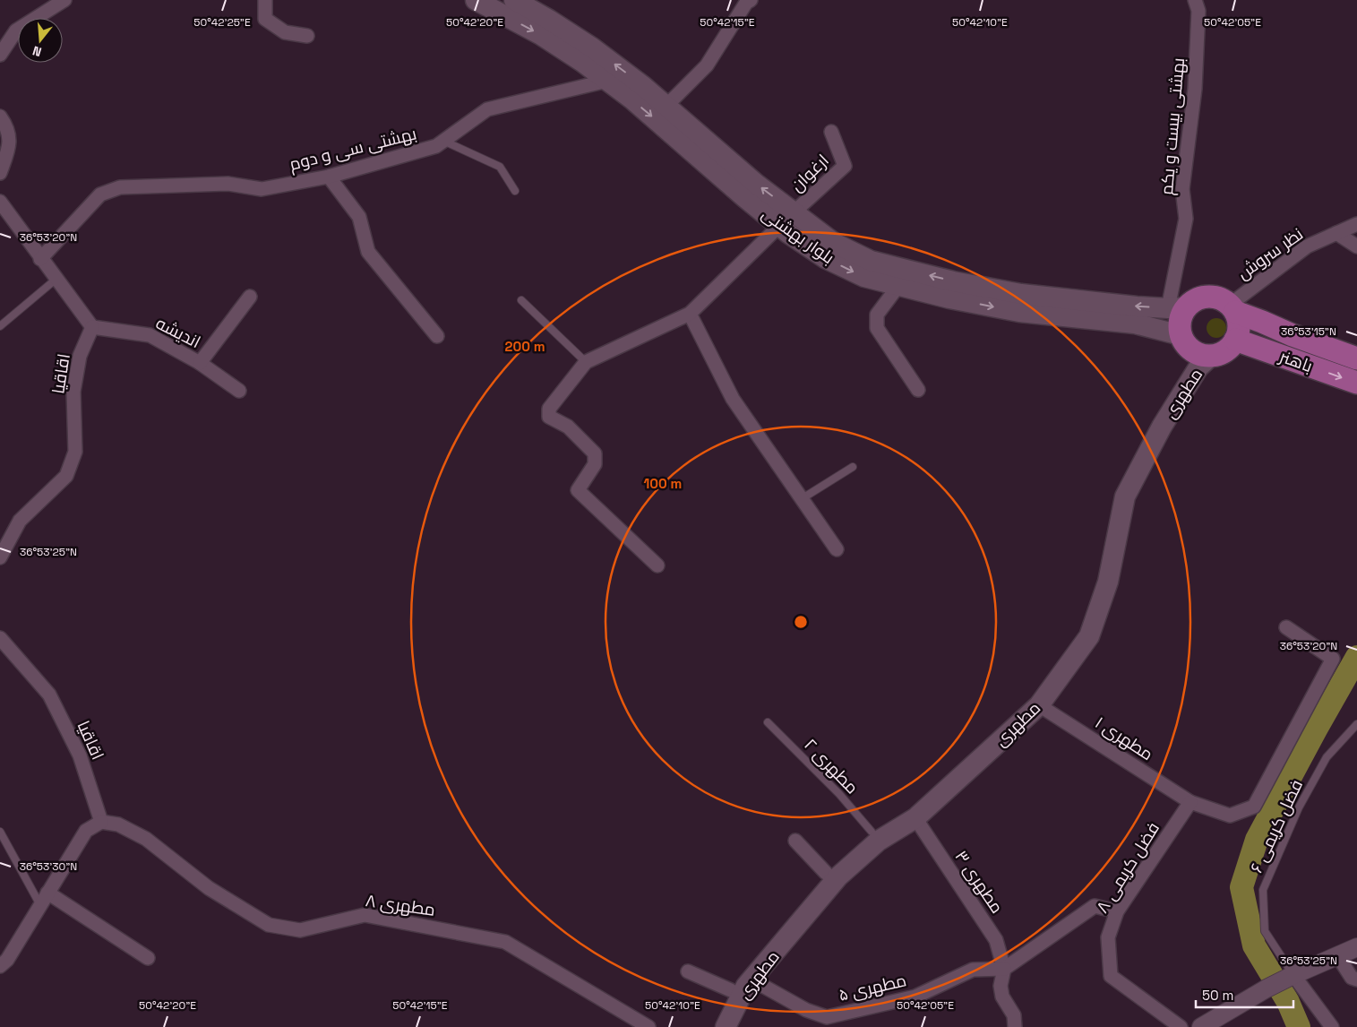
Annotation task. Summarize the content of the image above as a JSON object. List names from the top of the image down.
{
  "streets": {
    "main road": ["بلوار بهشتی", "باهنر", "مطهری"],
    "street": [
      "بهشتی بیست و یکم",
      "بهشتی سی و دوم",
      "ارغوان",
      "نظر سروش",
      "اندیشه",
      "اقاقیا",
      "مطهری ۱",
      "فضل کریمی ۸",
      "مطهری ۳",
      "مطهری ۸",
      "مطهری ۵"
    ],
    "lane": ["مطهری ۲", "فضل کریمی ۶"]
  },
  "crossings": [
    ["بهشتی بیست و یکم", "بلوار بهشتی"],
    ["بهشتی بیست و یکم", "نظر سروش"],
    ["بهشتی بیست و یکم", "باهنر"],
    ["بهشتی بیست و یکم", "مطهری"],
    ["بهشتی سی و دوم", "بلوار بهشتی"],
    ["ارغوان", "بلوار بهشتی"],
    ["بلوار بهشتی", "نظر سروش"],
    ["بلوار بهشتی", "باهنر"],
    ["بلوار بهشتی", "مطهری"],
    ["نظر سروش", "باهنر"],
    ["نظر سروش", "مطهری"],
    ["اندیشه", "اقاقیا"],
    ["باهنر", "مطهری"],
    ["اقاقیا", "مطهری ۸"],
    ["مطهری", "مطهری ۱"],
    ["مطهری", "مطهری ۲"],
    ["مطهری", "مطهری ۳"],
    ["مطهری", "مطهری ۵"],
    ["مطهری ۱", "فضل کریمی ۸"],
    ["مطهری ۳", "مطهری ۵"]
  ],
  "scale_bar": "50 m",
  "north": "bottom",
  "coordinates": [
    "50°42'25\"E",
    "50°42'20\"E",
    "50°42'15\"E",
    "50°42'10\"E",
    "50°42'05\"E",
    "36°53'20\"N",
    "36°53'15\"N",
    "36°53'25\"N",
    "36°53'30\"N"
  ],
  "rings": ["200 m", "100 m"]
}
